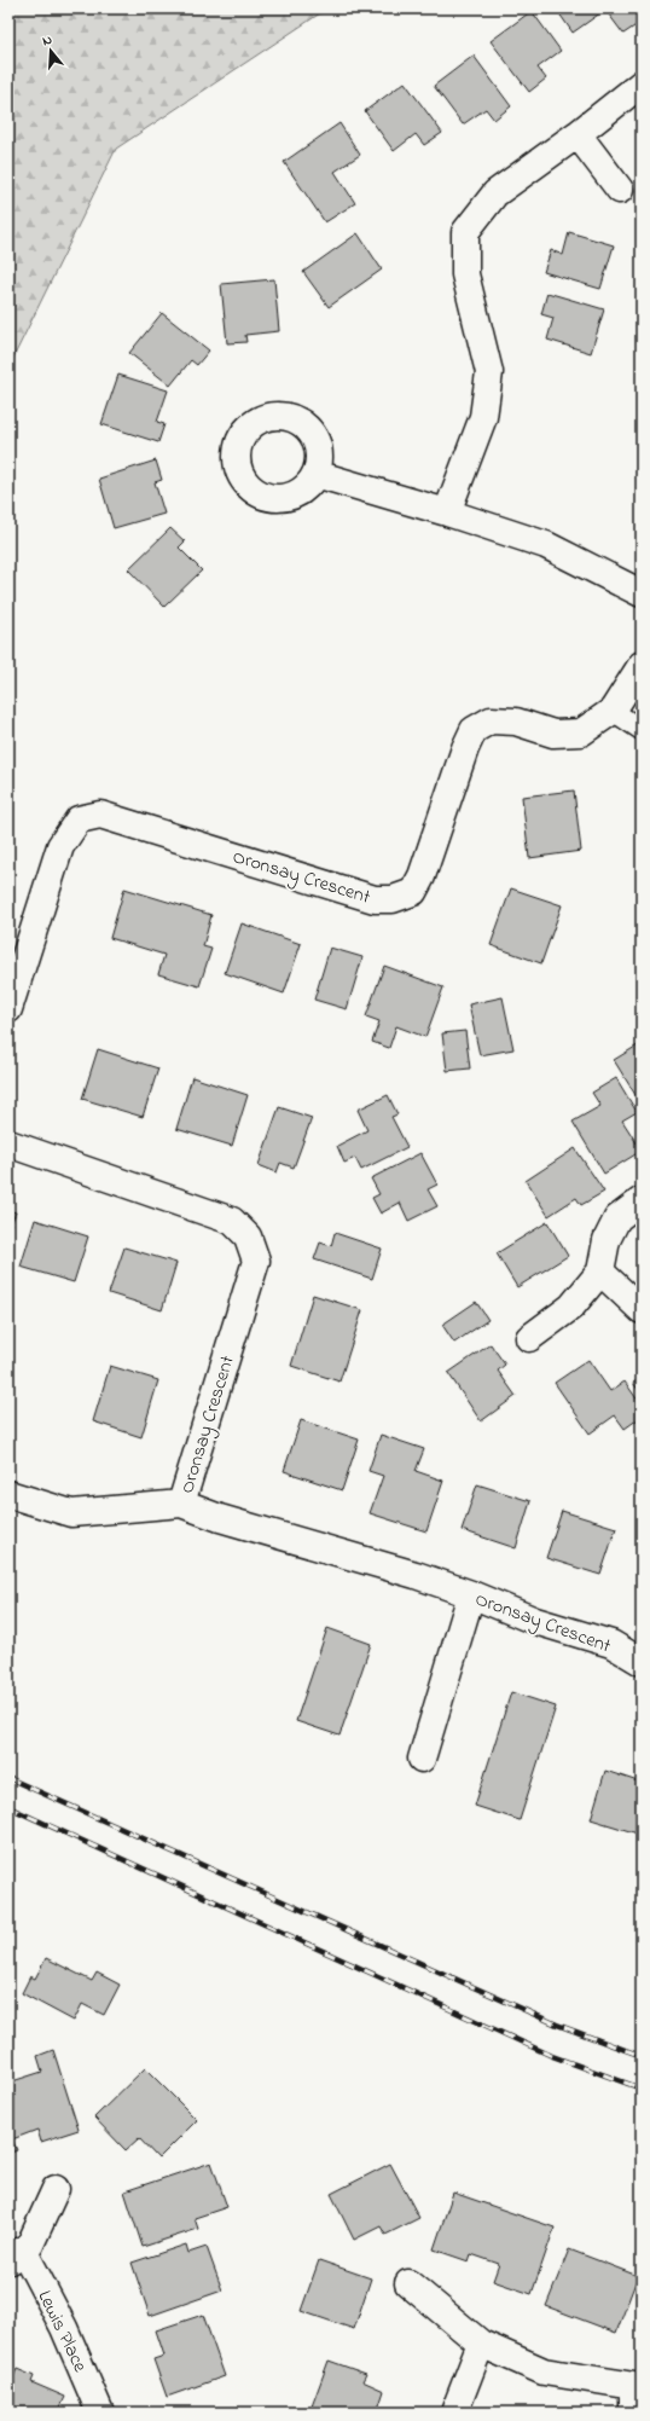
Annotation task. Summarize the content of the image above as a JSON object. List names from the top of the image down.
{
  "streets": {
    "street": ["Oronsay Crescent", "Lewis Place"]
  },
  "north": "top"
}
